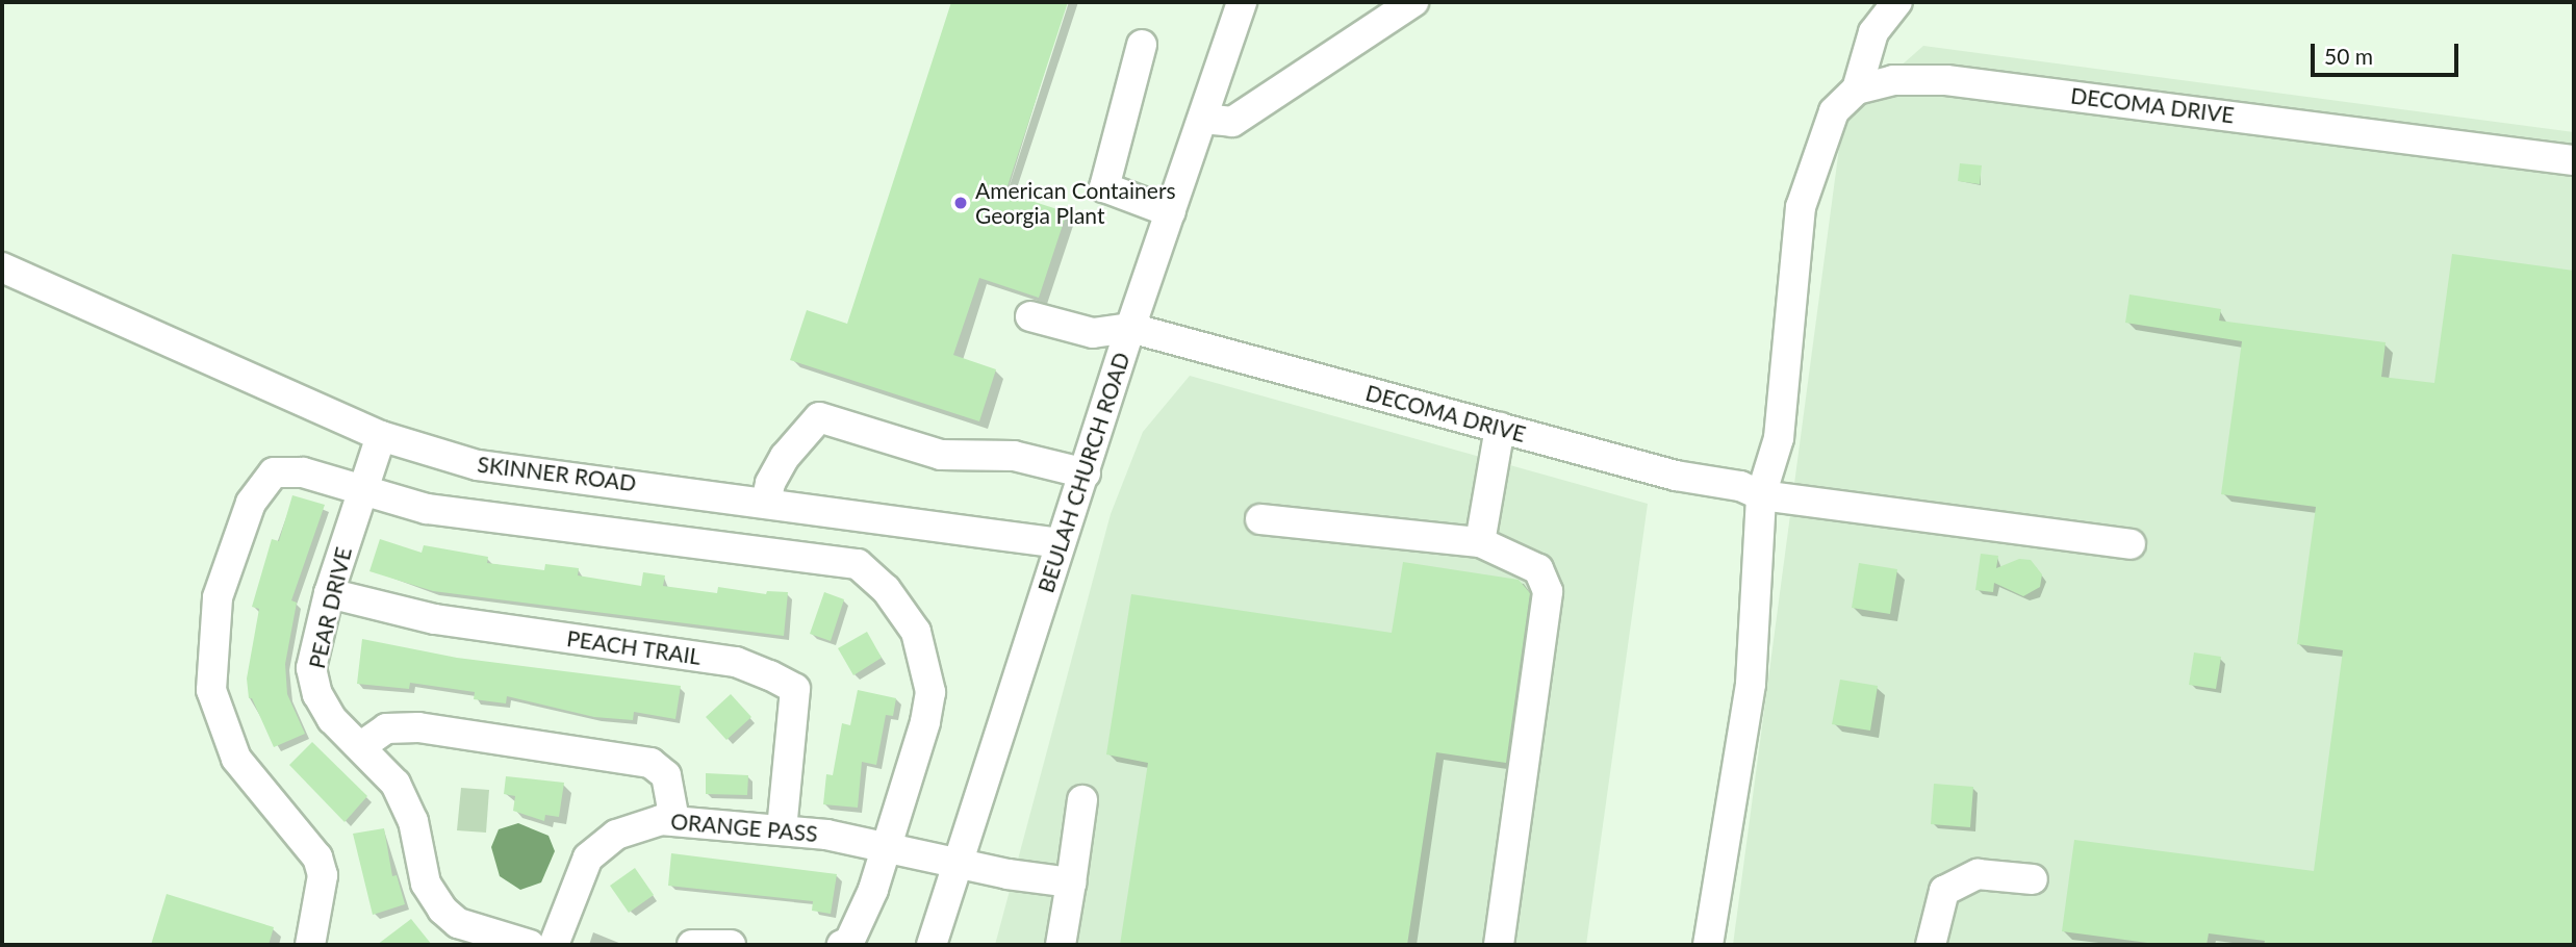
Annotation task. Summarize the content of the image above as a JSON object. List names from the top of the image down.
{
  "streets": {
    "street": [
      "DECOMA DRIVE",
      "BEULAH CHURCH ROAD",
      "SKINNER ROAD",
      "PEAR DRIVE",
      "PEACH TRAIL",
      "ORANGE PASS"
    ]
  },
  "crossings": [
    ["DECOMA DRIVE", "BEULAH CHURCH ROAD"],
    ["BEULAH CHURCH ROAD", "SKINNER ROAD"],
    ["BEULAH CHURCH ROAD", "ORANGE PASS"],
    ["SKINNER ROAD", "PEAR DRIVE"],
    ["PEAR DRIVE", "PEACH TRAIL"],
    ["PEACH TRAIL", "ORANGE PASS"]
  ],
  "places": ["American Containers Georgia Plant"],
  "scale_bar": "50 m"
}
